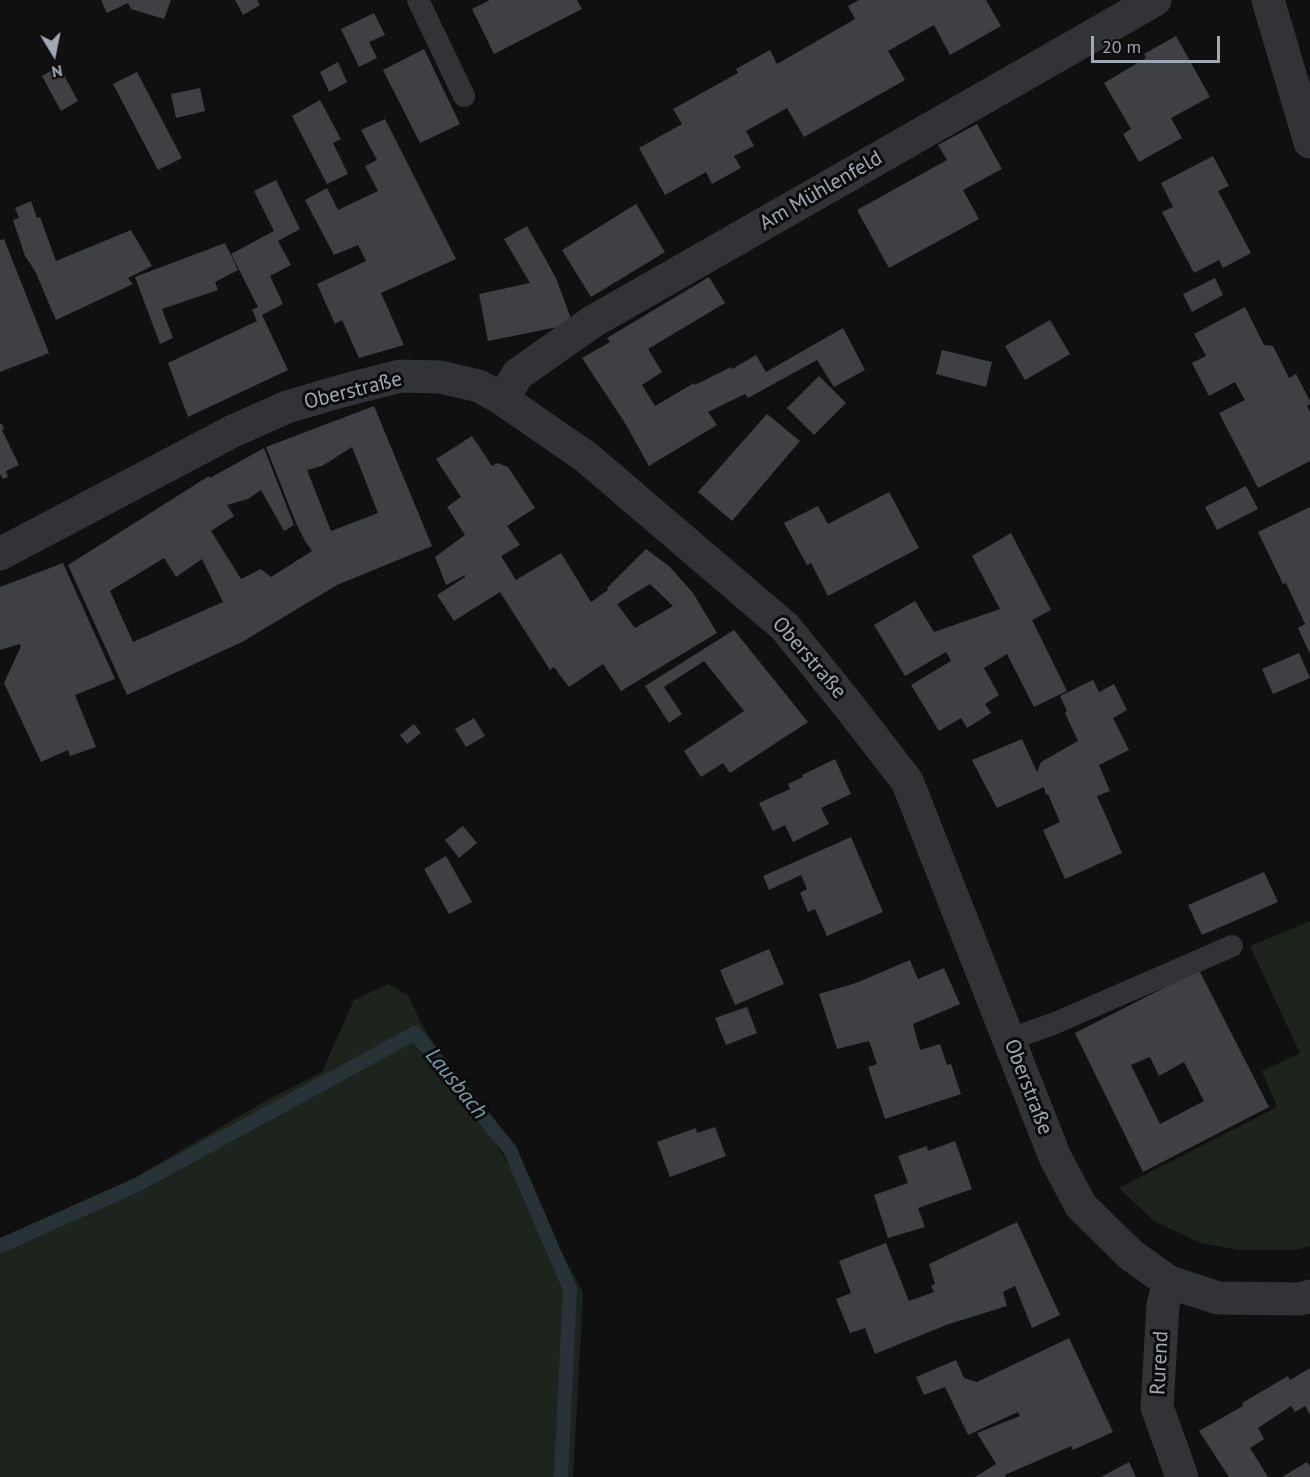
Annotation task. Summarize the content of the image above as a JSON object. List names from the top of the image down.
{
  "streets": {
    "street": ["Am Mühlenfeld", "Oberstraße", "Rurend"]
  },
  "crossings": [
    ["Am Mühlenfeld", "Oberstraße"],
    ["Oberstraße", "Rurend"]
  ],
  "water": ["Lausbach"],
  "scale_bar": "20 m",
  "north": "bottom"
}
